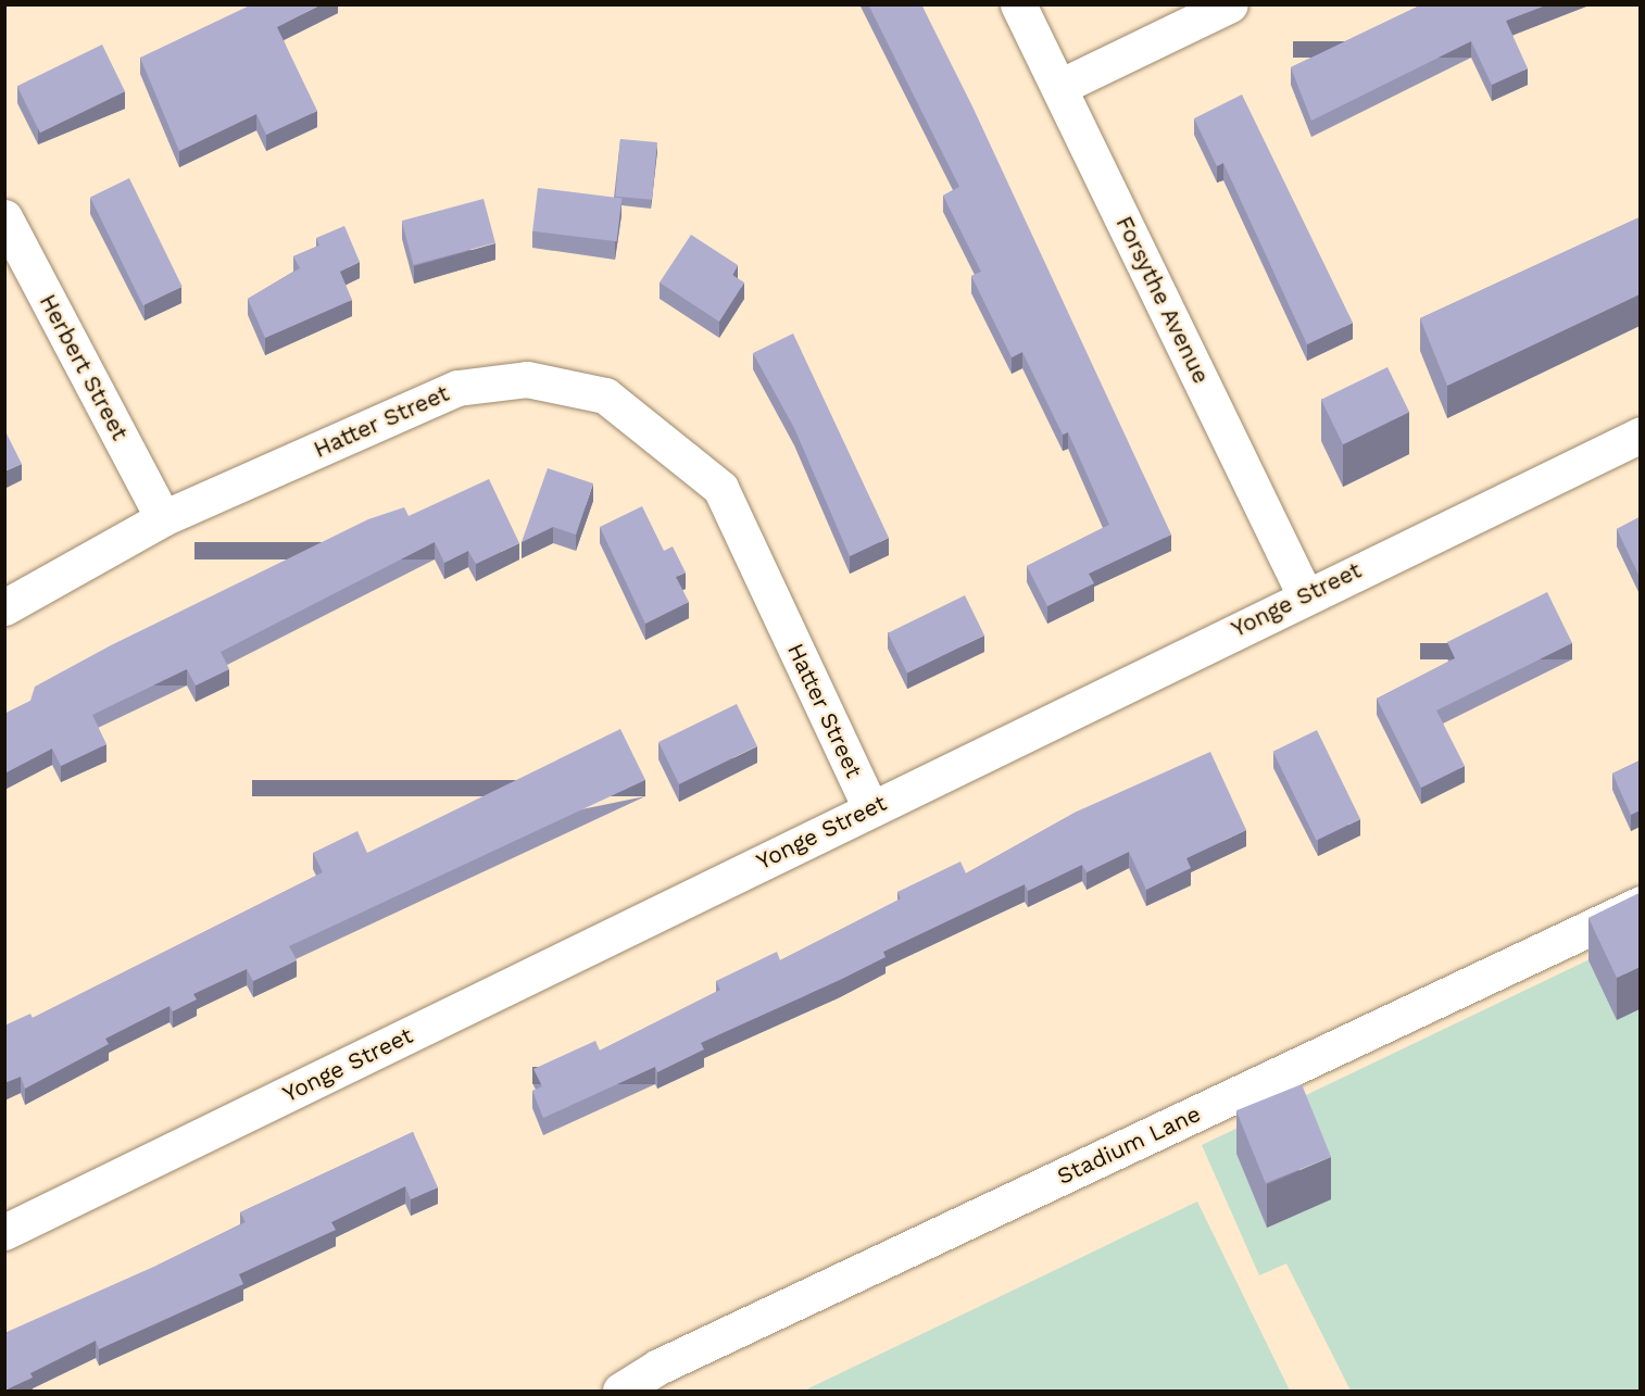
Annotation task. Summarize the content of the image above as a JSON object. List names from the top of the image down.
{
  "streets": {
    "street": [
      "Forsythe Avenue",
      "Herbert Street",
      "Hatter Street",
      "Yonge Street",
      "Stadium Lane"
    ]
  },
  "crossings": [
    ["Forsythe Avenue", "Yonge Street"],
    ["Herbert Street", "Hatter Street"],
    ["Hatter Street", "Yonge Street"]
  ]
}
